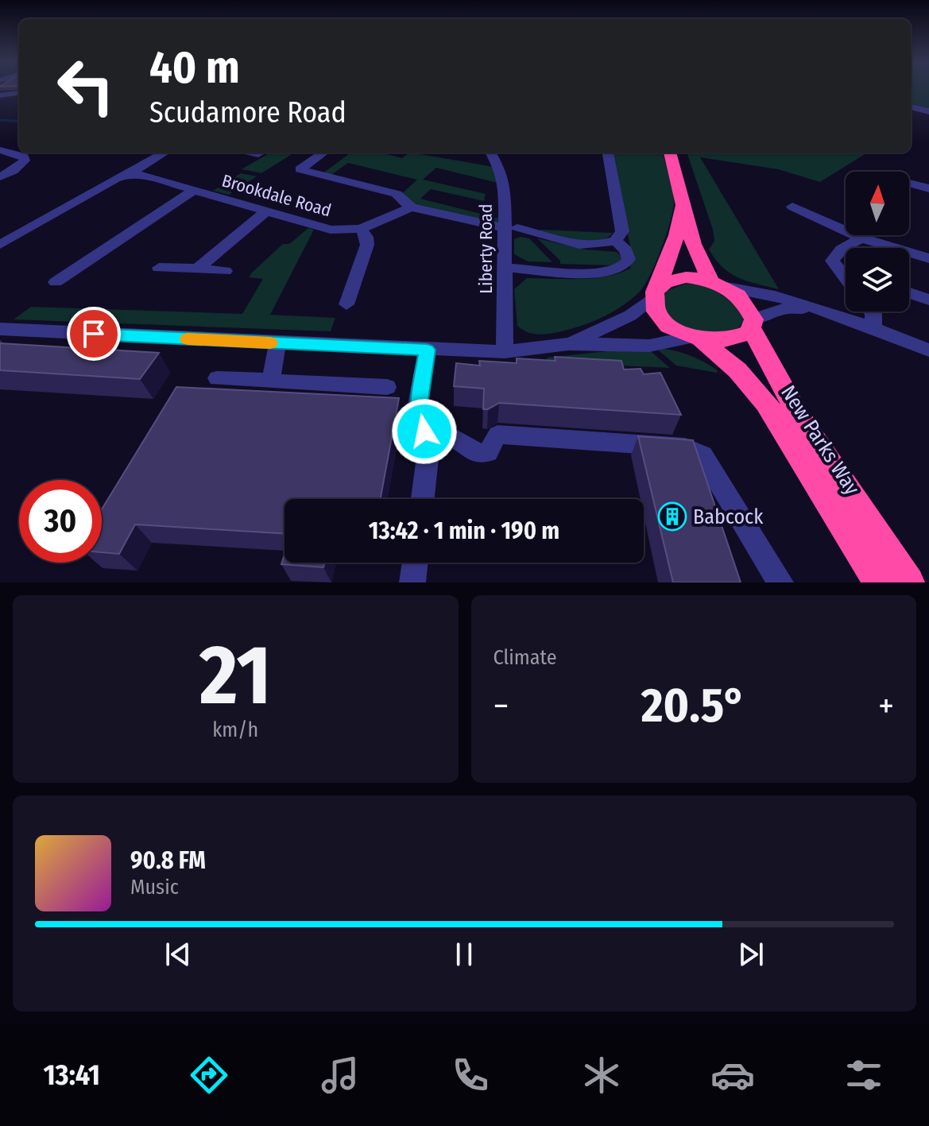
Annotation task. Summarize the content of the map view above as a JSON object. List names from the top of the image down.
{
  "streets": {
    "highway": ["New Parks Way"],
    "street": ["Brookdale Road", "Liberty Road"]
  },
  "places": {
    "building": ["Babcock"]
  },
  "north": "top",
  "page": {
    "turn": ["40 m", "Scudamore Road"],
    "limit": "30",
    "trip": "13:42 · 1 min · 190 m",
    "tile": [
      ["21", "km/h"],
      "Climate"
    ],
    "heat": ["−", "20.5°", "+"],
    "song": ["90.8 FM", "Music"],
    "tabs": "13:41"
  }
}
